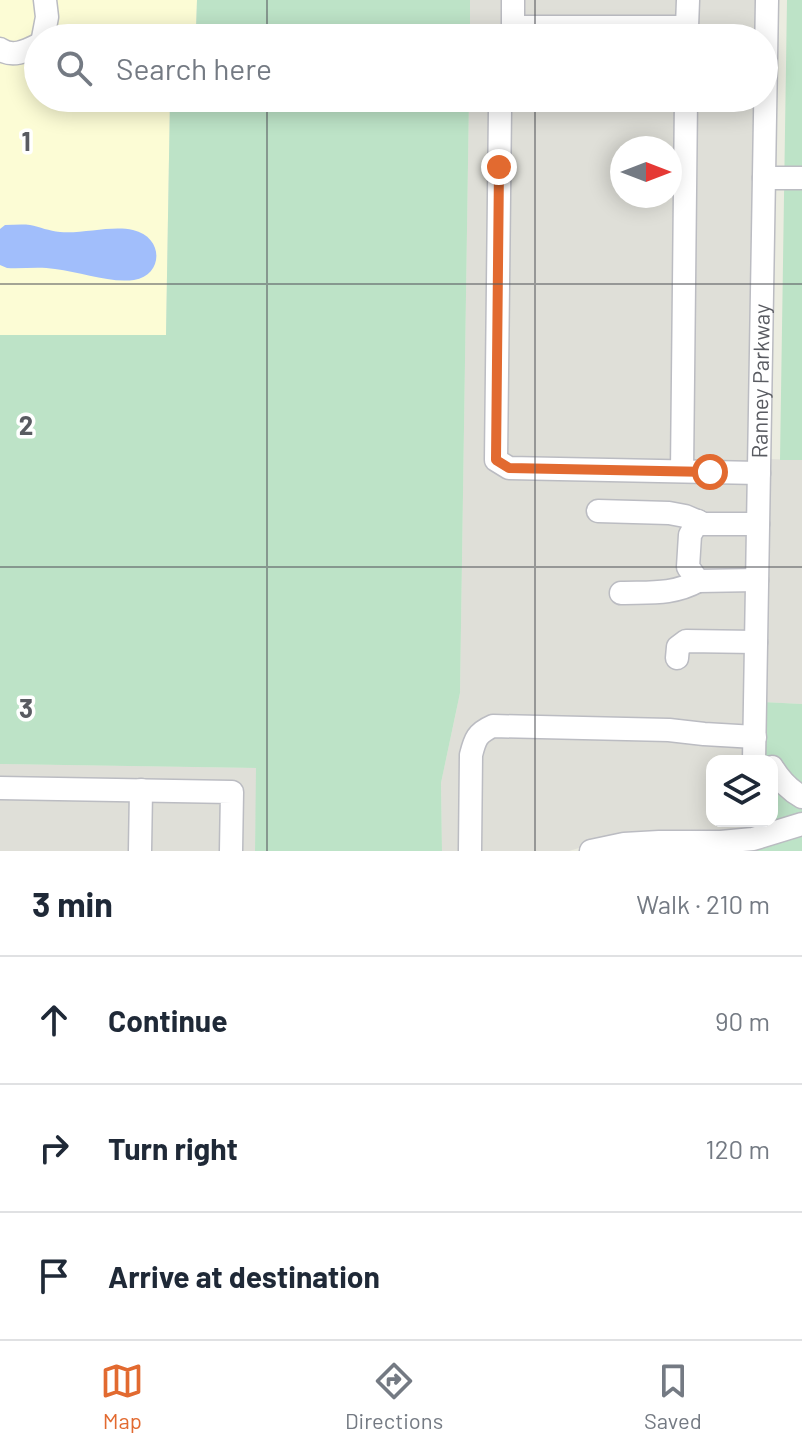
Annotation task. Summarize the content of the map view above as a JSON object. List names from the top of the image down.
{
  "streets": {
    "street": ["Ranney Parkway"]
  },
  "north": "right",
  "page": {
    "search": "Search here",
    "heading": ["3 min", "Walk · 210 m"],
    "list": [
      ["Continue", "90 m"],
      ["Turn right", "120 m"],
      "Arrive at destination"
    ],
    "nav": ["Map", "Directions", "Saved"]
  },
  "grid": {
    "rows": ["1", "2", "3"]
  }
}
